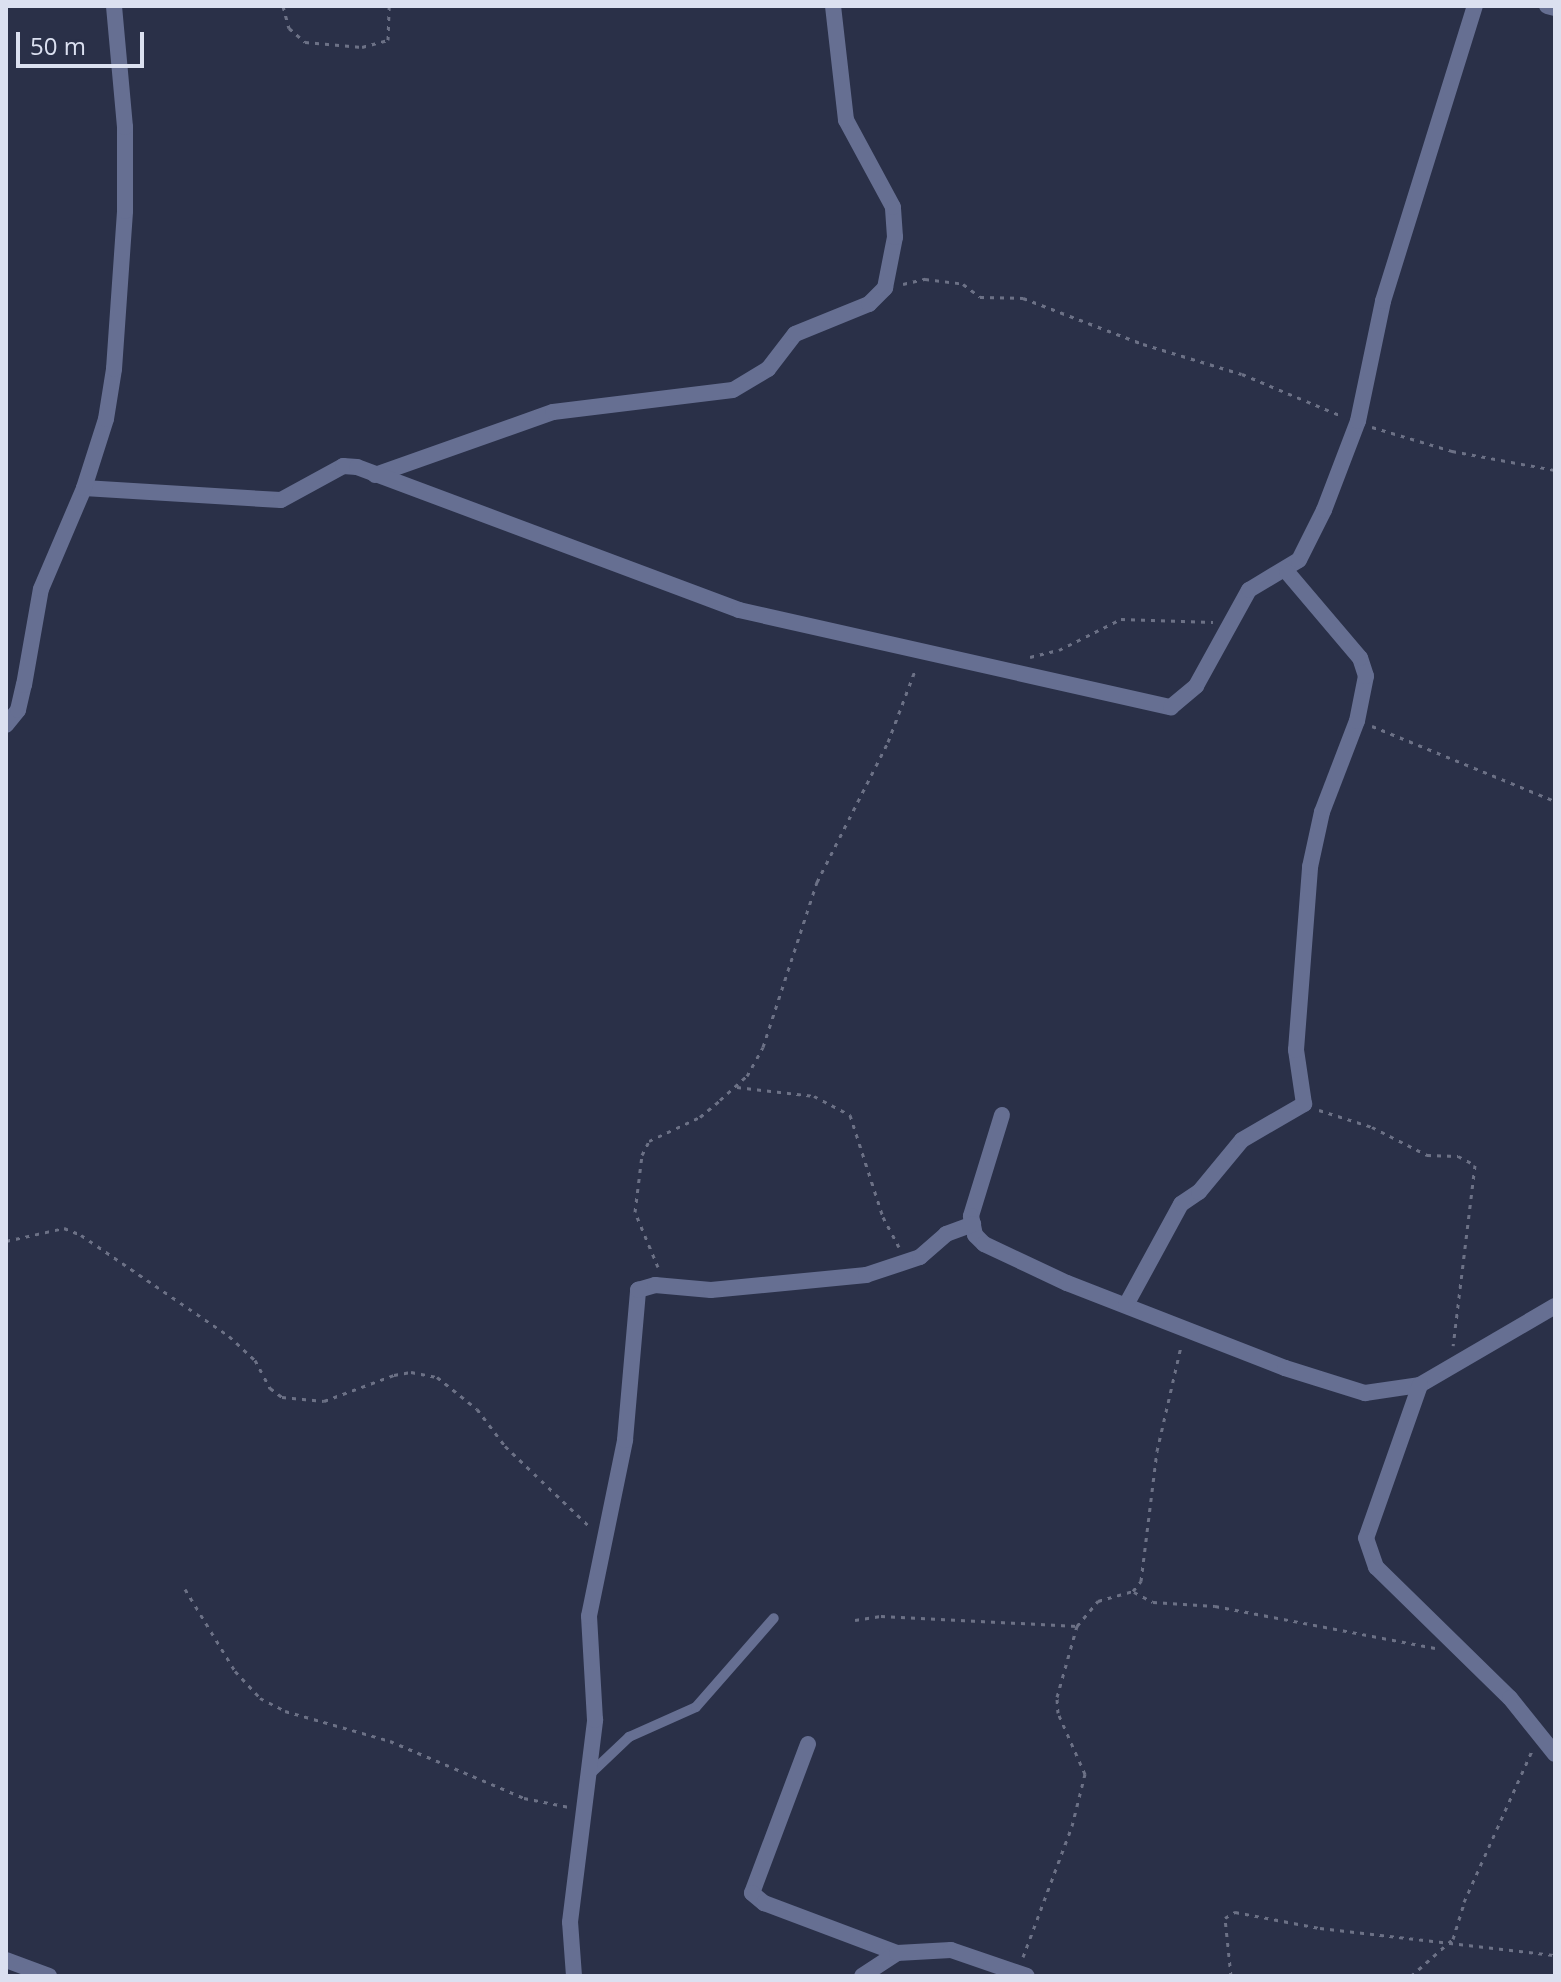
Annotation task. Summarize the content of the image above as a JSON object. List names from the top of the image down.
{
  "scale_bar": "50 m"
}
